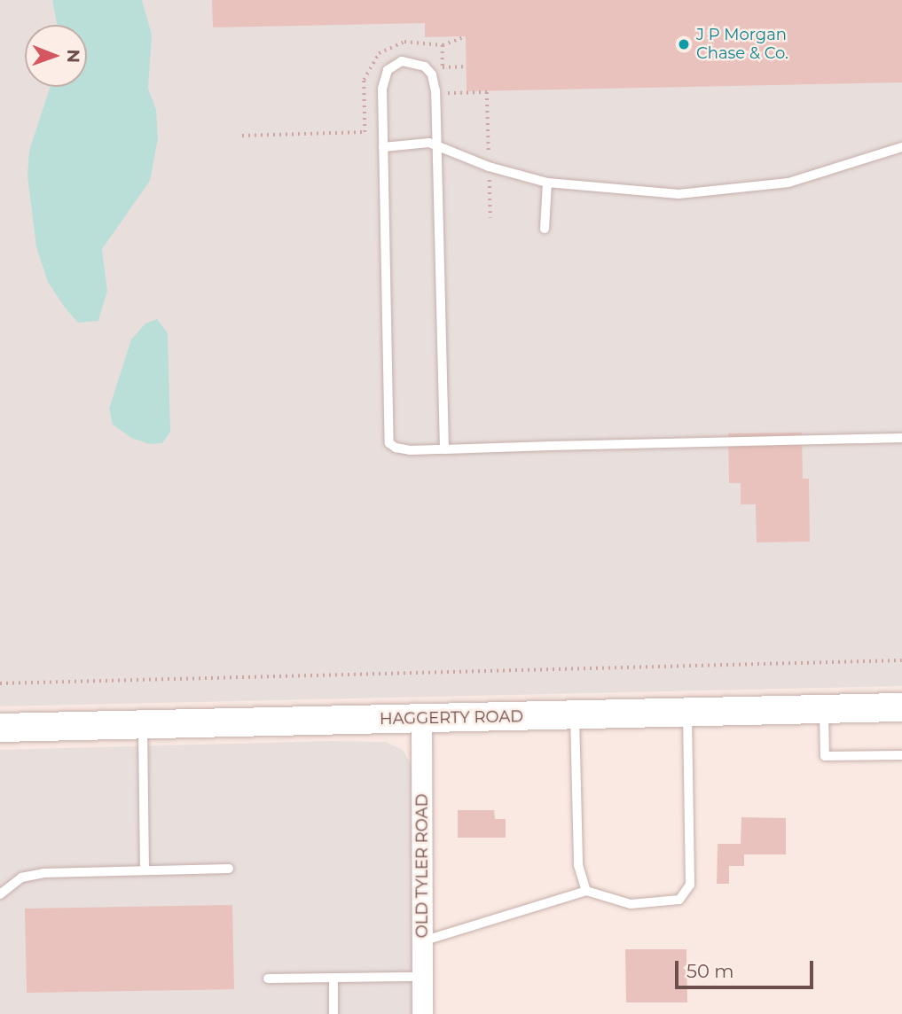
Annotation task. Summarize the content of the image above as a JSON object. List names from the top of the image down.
{
  "streets": {
    "main road": ["HAGGERTY ROAD"],
    "street": ["OLD TYLER ROAD"]
  },
  "crossings": [
    ["HAGGERTY ROAD", "OLD TYLER ROAD"]
  ],
  "places": ["J P Morgan Chase & Co."],
  "scale_bar": "50 m",
  "north": "right"
}
